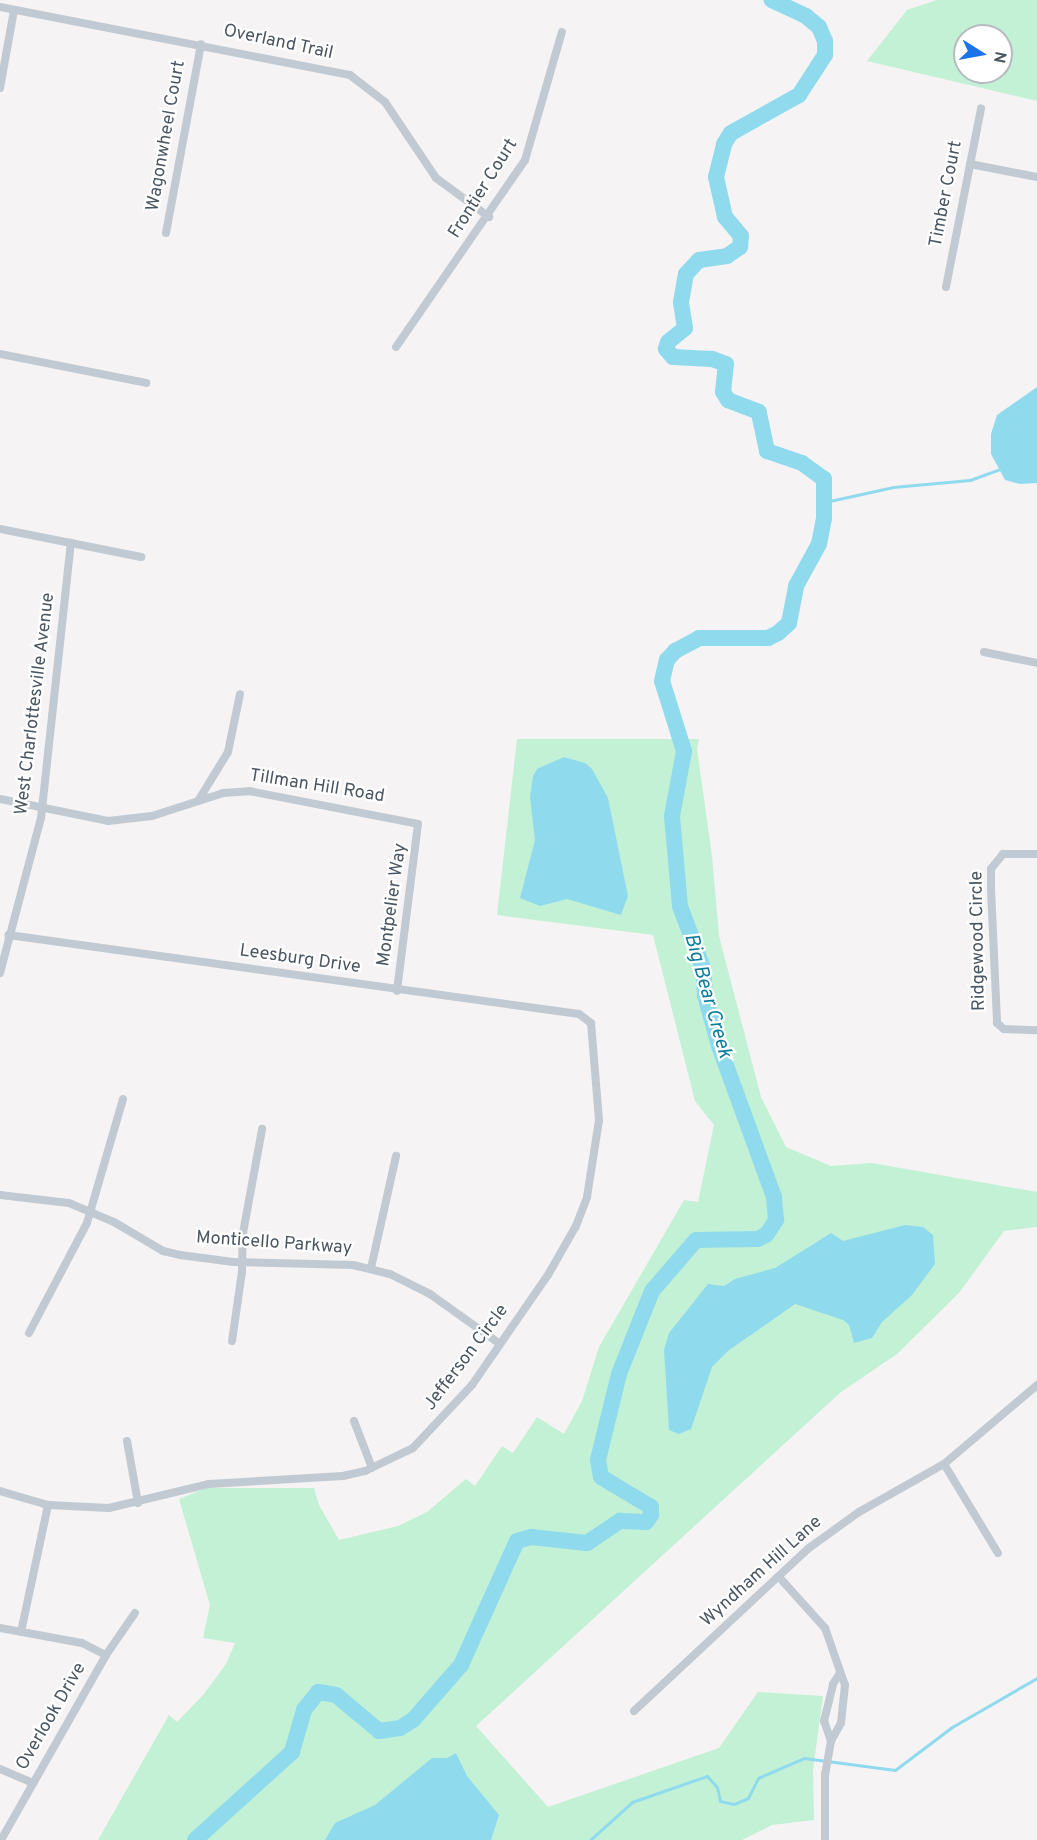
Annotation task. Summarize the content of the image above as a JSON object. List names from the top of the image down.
{
  "streets": {
    "street": [
      "Overland Trail",
      "Wagonwheel Court",
      "Frontier Court",
      "Timber Court",
      "West Charlottesville Avenue",
      "Tillman Hill Road",
      "Montpelier Way",
      "Ridgewood Circle",
      "Leesburg Drive",
      "Monticello Parkway",
      "Jefferson Circle",
      "Wyndham Hill Lane",
      "Overlook Drive"
    ]
  },
  "crossings": [
    ["Overland Trail", "Wagonwheel Court"],
    ["Overland Trail", "Frontier Court"],
    ["West Charlottesville Avenue", "Tillman Hill Road"],
    ["West Charlottesville Avenue", "Leesburg Drive"],
    ["Tillman Hill Road", "Montpelier Way"],
    ["Montpelier Way", "Leesburg Drive"],
    ["Leesburg Drive", "Jefferson Circle"],
    ["Monticello Parkway", "Jefferson Circle"]
  ],
  "water": ["Big Bear Creek"],
  "north": "right"
}
